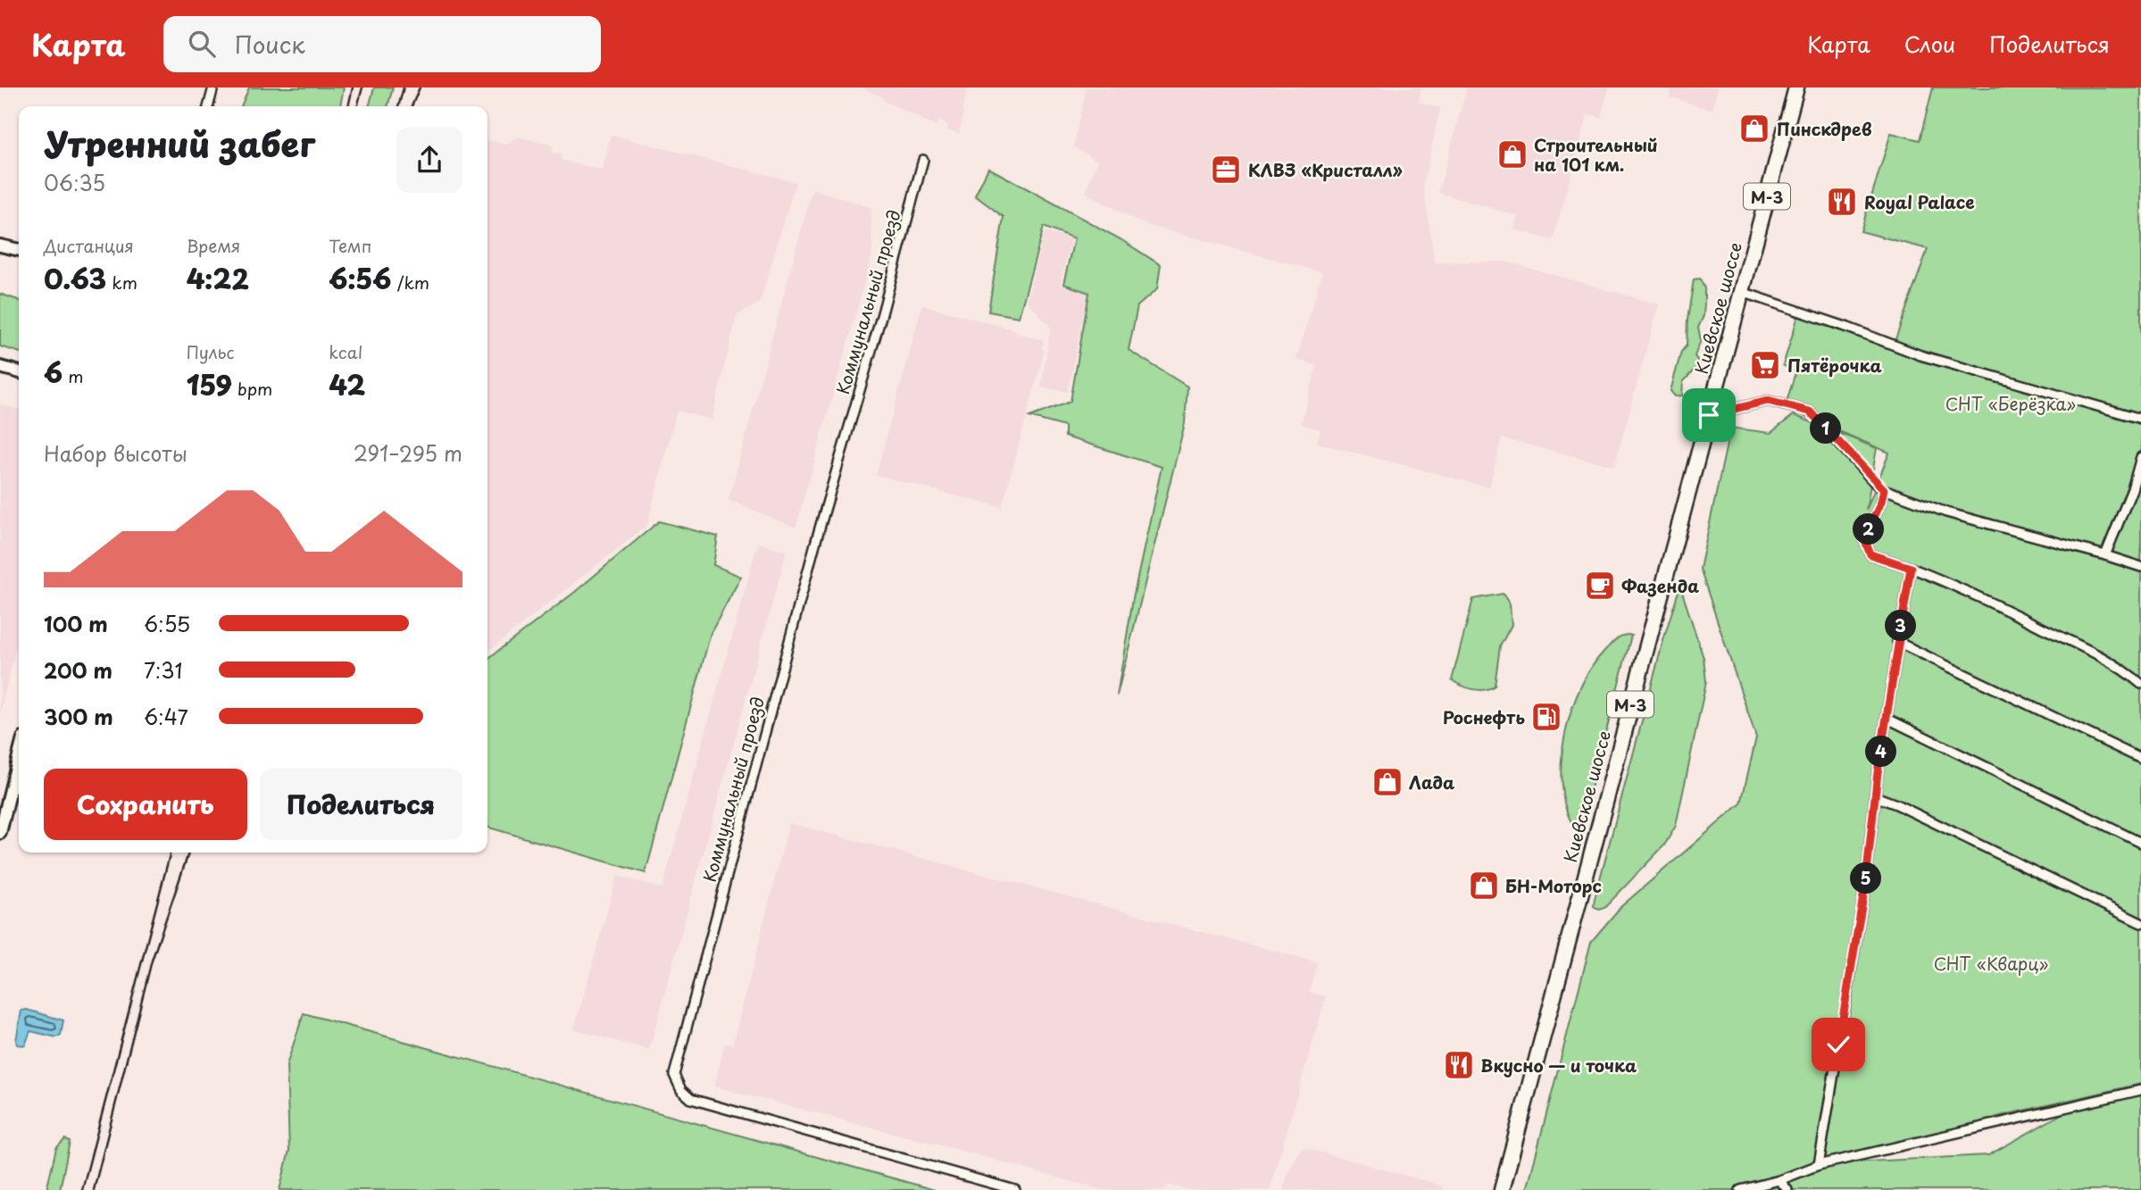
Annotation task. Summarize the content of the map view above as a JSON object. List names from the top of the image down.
{
  "streets": {
    "highway": ["М-3", "Киевское шоссе"],
    "street": ["Коммунальный проезд"]
  },
  "parks": ["СНТ «Берёзка»", "СНТ «Кварц»"],
  "places": {
    "shop": [
      "Пинскдрев",
      "Строительный на 101 км.",
      "Лада",
      "БН-Моторс"
    ],
    "office": ["КЛВЗ «Кристалл»"],
    "restaurant": ["Royal Palace", "Вкусно — и точка"],
    "supermarket": ["Пятёрочка"],
    "cafe": ["Фазенда"],
    "fuel station": ["Роснефть"]
  },
  "page": {
    "header": "Карта",
    "search": "Поиск",
    "nav": ["Карта", "Слои", "Поделиться"],
    "heading": ["Утренний забег", "06:35"],
    "stats": [
      ["Дистанция", "0.63 km"],
      ["Время", "4:22"],
      ["Темп", "6:56 /km"],
      ["6 m"],
      ["Пульс", "159 bpm"],
      ["kcal", "42"]
    ],
    "pins": [
      "1",
      "2",
      "3",
      "4",
      "5"
    ],
    "chart": ["Набор высоты", "291–295 m"],
    "list": [
      {
        "name": "100 m",
        "note": "6:55"
      },
      {
        "name": "200 m",
        "note": "7:31"
      },
      {
        "name": "300 m",
        "note": "6:47"
      }
    ],
    "buttons": ["Сохранить", "Поделиться"]
  }
}
